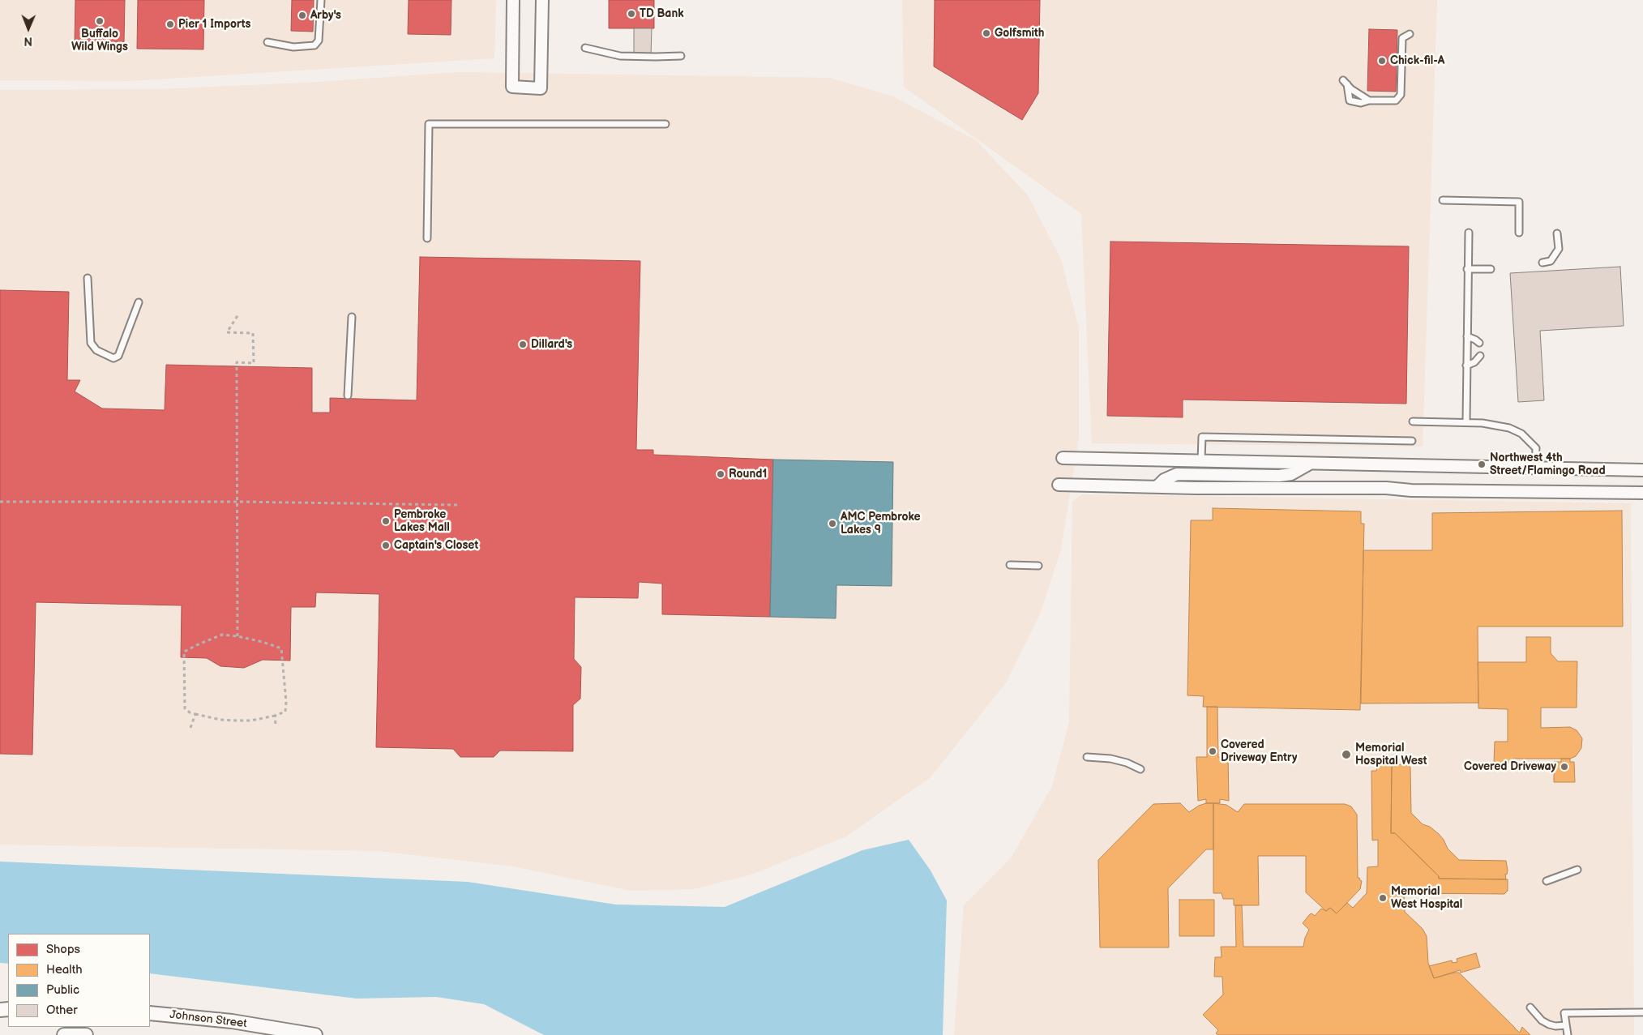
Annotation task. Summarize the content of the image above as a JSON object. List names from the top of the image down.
{
  "streets": {
    "street": ["Johnson Street"]
  },
  "places": [
    "TD Bank",
    "Arby's",
    "Buffalo Wild Wings",
    "Pier 1 Imports",
    "Golfsmith",
    "Chick-fil-A",
    "Dillard's",
    "Northwest 4th Street/Flamingo Road",
    "Round1",
    "Pembroke Lakes Mall",
    "AMC Pembroke Lakes 9",
    "Captain's Closet",
    "Covered Driveway Entry",
    "Memorial Hospital West",
    "Covered Driveway",
    "Memorial West Hospital"
  ],
  "legend": [
    "Shops",
    "Health",
    "Public",
    "Other"
  ],
  "north": "bottom"
}
